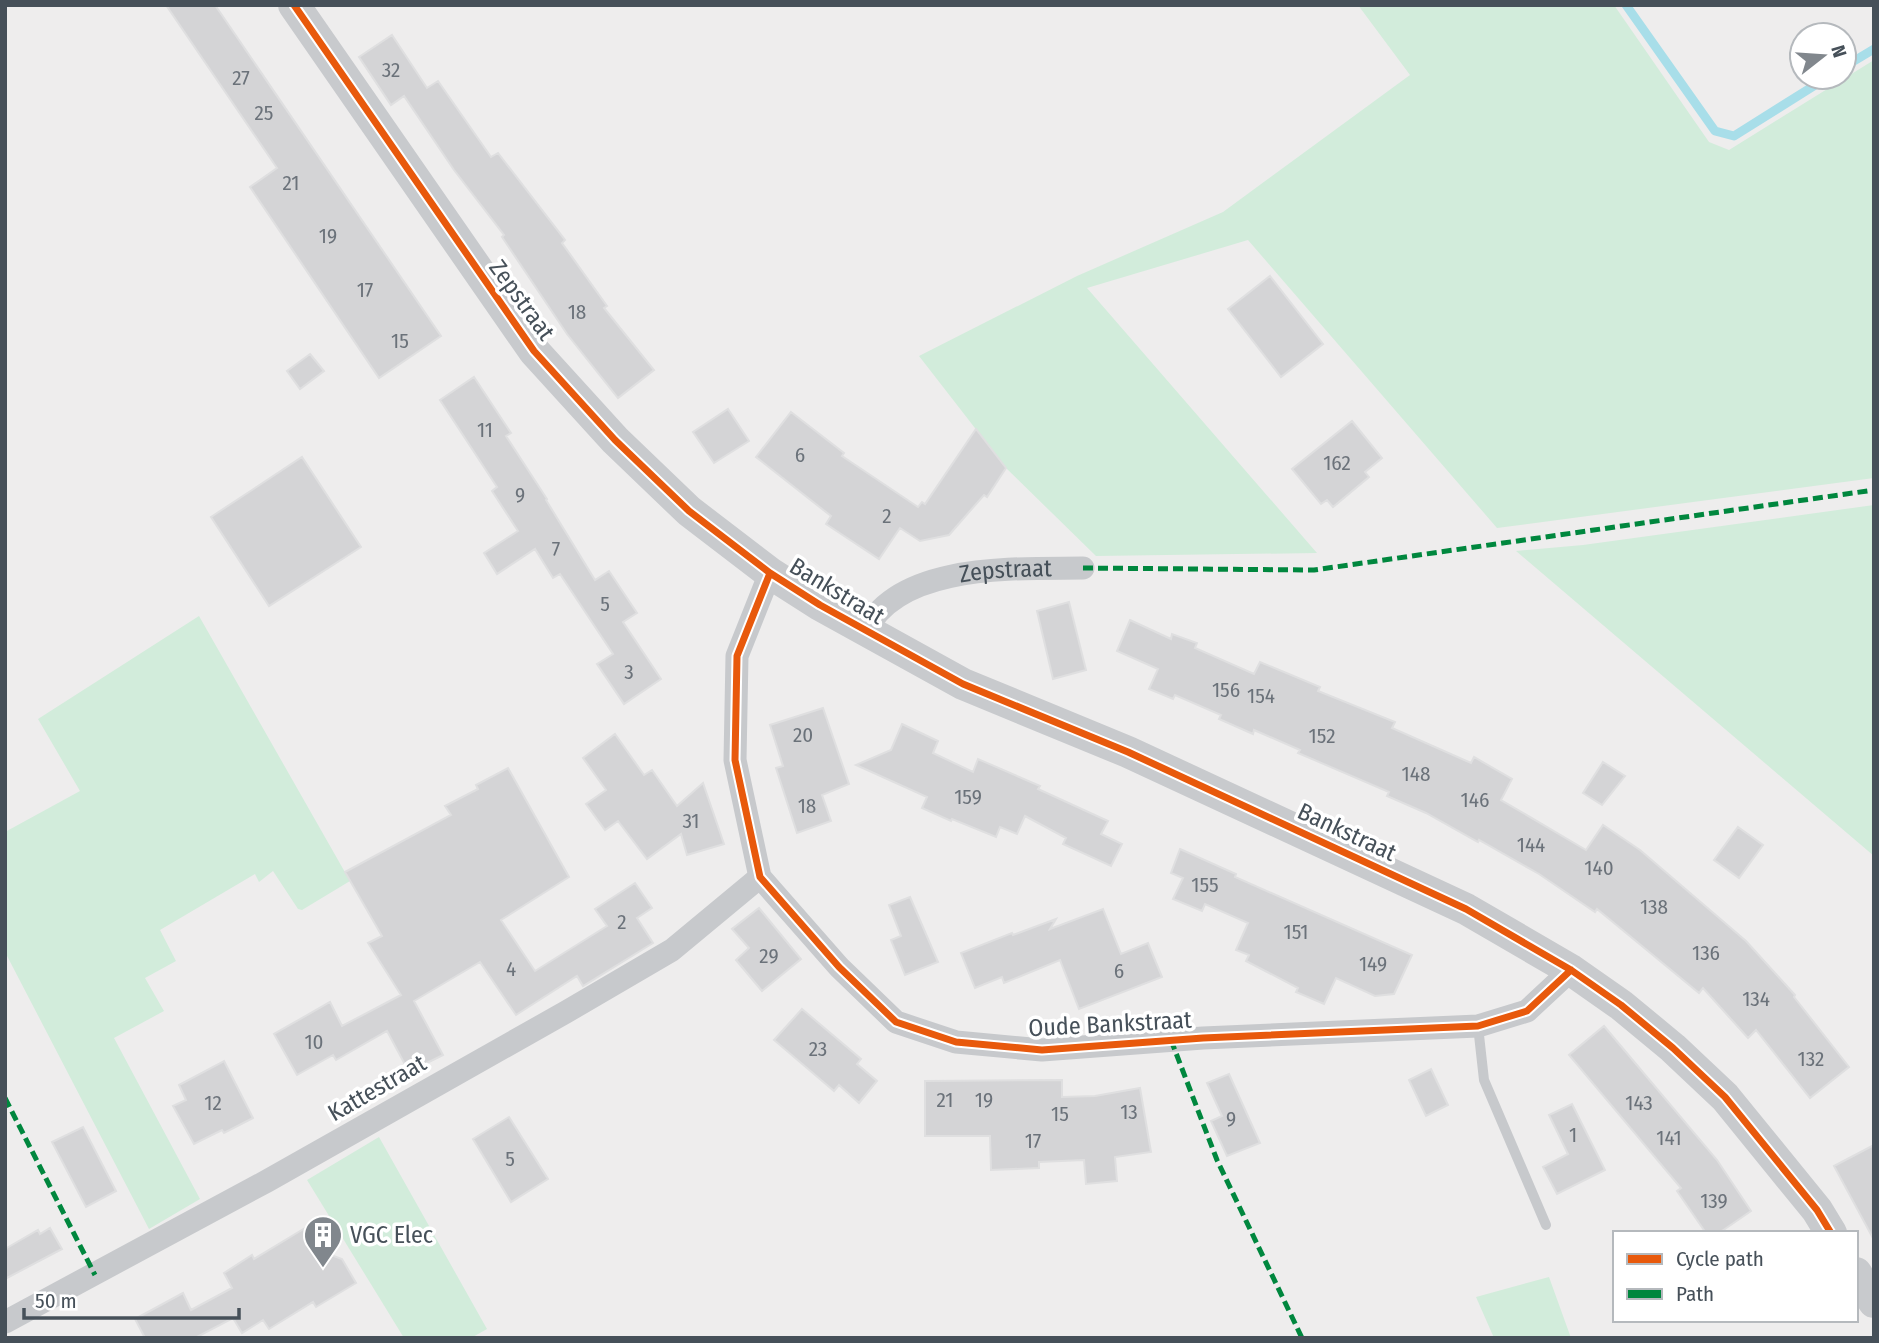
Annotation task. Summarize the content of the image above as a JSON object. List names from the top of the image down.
{
  "streets": {
    "street": [
      "Zepstraat",
      "Bankstraat",
      "Oude Bankstraat",
      "Kattestraat"
    ]
  },
  "crossings": [
    ["Zepstraat", "Bankstraat"],
    ["Zepstraat", "Oude Bankstraat"],
    ["Bankstraat", "Oude Bankstraat"],
    ["Oude Bankstraat", "Kattestraat"]
  ],
  "places": {
    "building": ["VGC Elec"]
  },
  "house_numbers": [
    "32",
    "27",
    "25",
    "21",
    "19",
    "17",
    "18",
    "15",
    "11",
    "6",
    "162",
    "9",
    "2",
    "7",
    "5",
    "3",
    "156",
    "154",
    "20",
    "152",
    "148",
    "159",
    "146",
    "18",
    "31",
    "144",
    "140",
    "155",
    "138",
    "2",
    "151",
    "136",
    "29",
    "149",
    "4",
    "6",
    "134",
    "10",
    "23",
    "132",
    "21",
    "19",
    "12",
    "143",
    "13",
    "15",
    "9",
    "1",
    "141",
    "17",
    "5",
    "139"
  ],
  "legend": ["Cycle path", "Path"],
  "scale_bar": "50 m",
  "north": "right"
}
